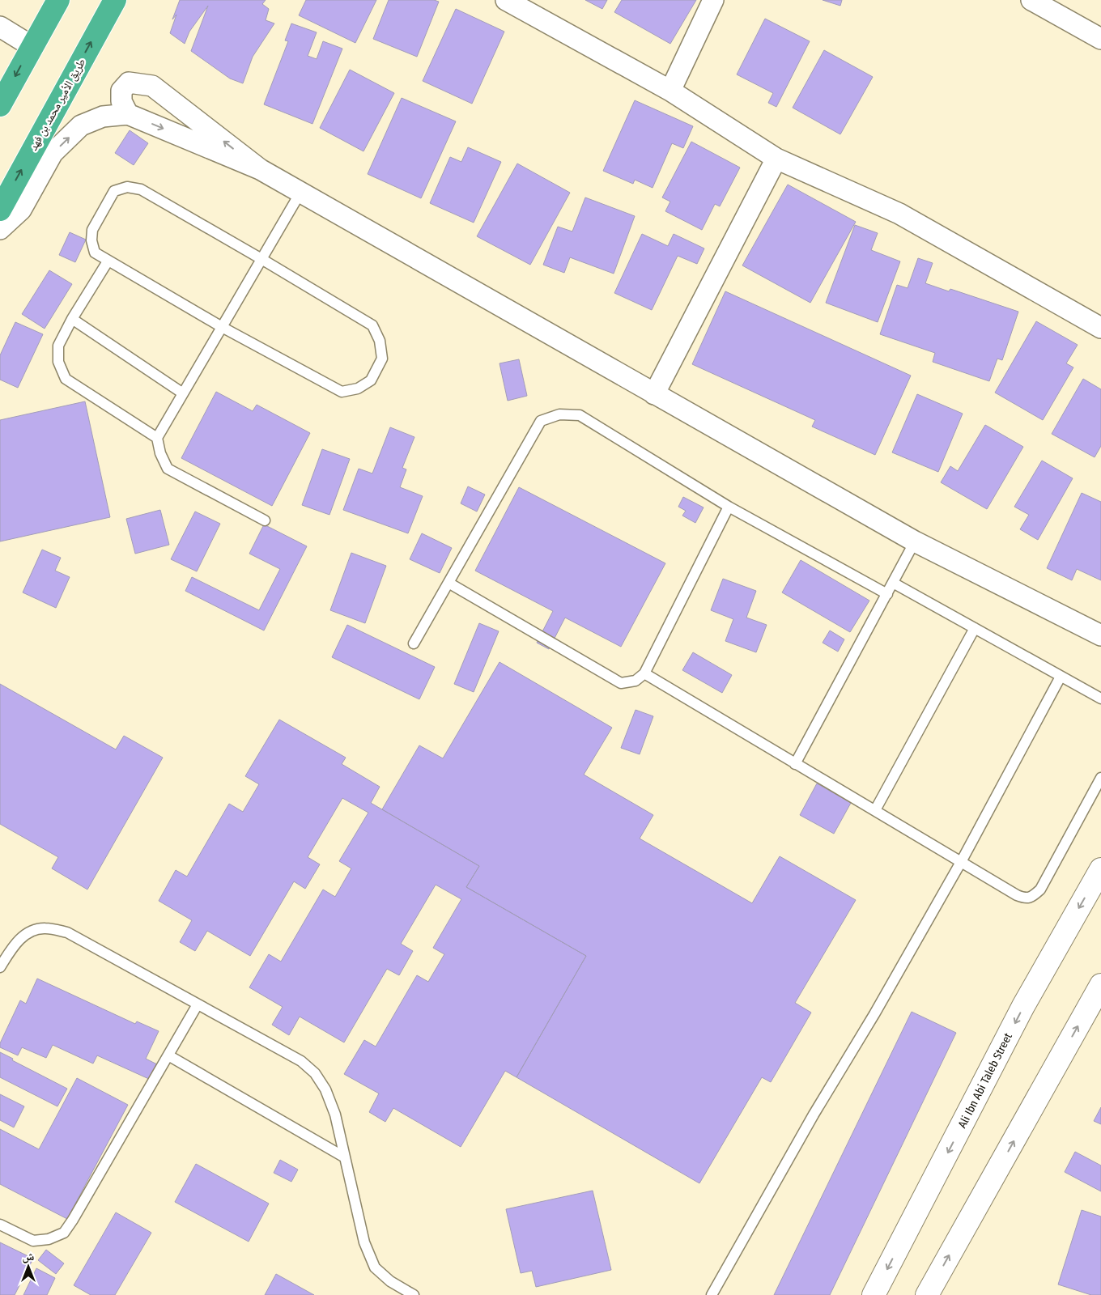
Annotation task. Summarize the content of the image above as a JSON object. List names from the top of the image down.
{
  "streets": {
    "highway": ["طريق الأمير محمد بن فهد"],
    "street": ["Ali Ibn Abi Taleb Street"]
  },
  "north": "top"
}
